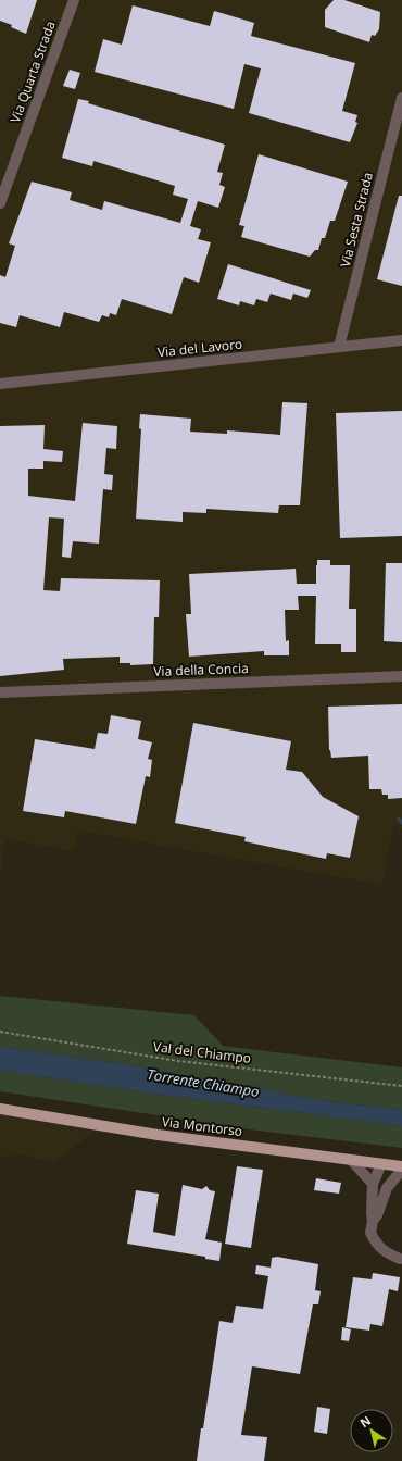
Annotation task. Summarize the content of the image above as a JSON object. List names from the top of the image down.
{
  "streets": {
    "main road": ["Via Montorso"],
    "street": [
      "Via Quarta Strada",
      "Via Sesta Strada",
      "Via del Lavoro",
      "Via della Concia"
    ],
    "path": ["Val del Chiampo"]
  },
  "crossings": [
    ["Via Sesta Strada", "Via del Lavoro"]
  ],
  "water": ["Torrente Chiampo"],
  "north": "top left"
}
